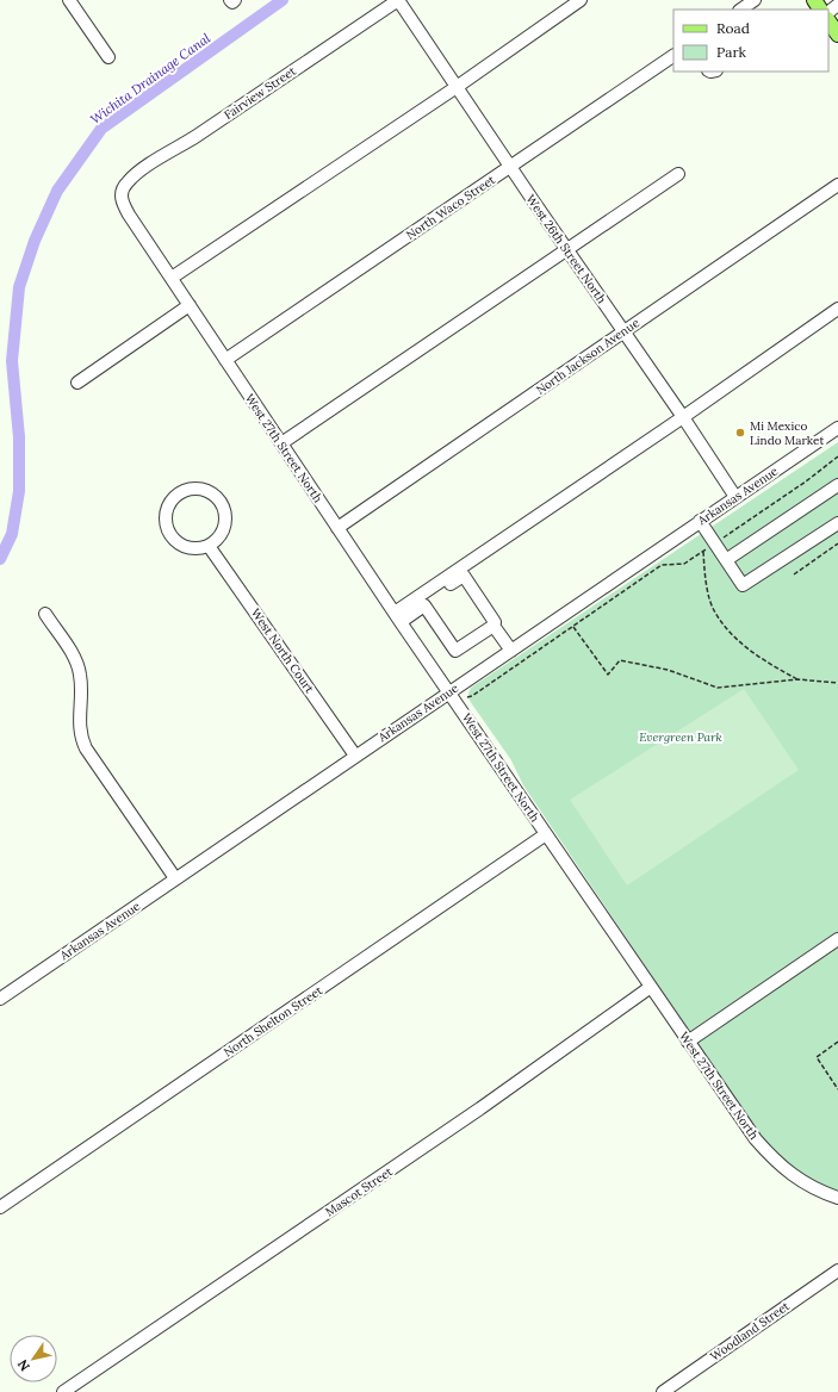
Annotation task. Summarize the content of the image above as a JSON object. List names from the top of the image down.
{
  "streets": {
    "street": [
      "Fairview Street",
      "North Waco Street",
      "West 26th Street North",
      "North Jackson Avenue",
      "West 27th Street North",
      "Arkansas Avenue",
      "West North Court",
      "North Shelton Street",
      "Mascot Street",
      "Woodland Street"
    ]
  },
  "crossings": [
    ["Fairview Street", "West 26th Street North"],
    ["Fairview Street", "West 27th Street North"],
    ["North Waco Street", "West 26th Street North"],
    ["North Waco Street", "West 27th Street North"],
    ["West 26th Street North", "North Jackson Avenue"],
    ["West 26th Street North", "Arkansas Avenue"],
    ["North Jackson Avenue", "West 27th Street North"],
    ["West 27th Street North", "Arkansas Avenue"],
    ["West 27th Street North", "North Shelton Street"],
    ["West 27th Street North", "Mascot Street"],
    ["Arkansas Avenue", "West North Court"]
  ],
  "water": ["Wichita Drainage Canal"],
  "parks": ["Evergreen Park"],
  "places": ["Mi Mexico Lindo Market"],
  "legend": ["Road", "Park"],
  "north": "bottom left"
}
